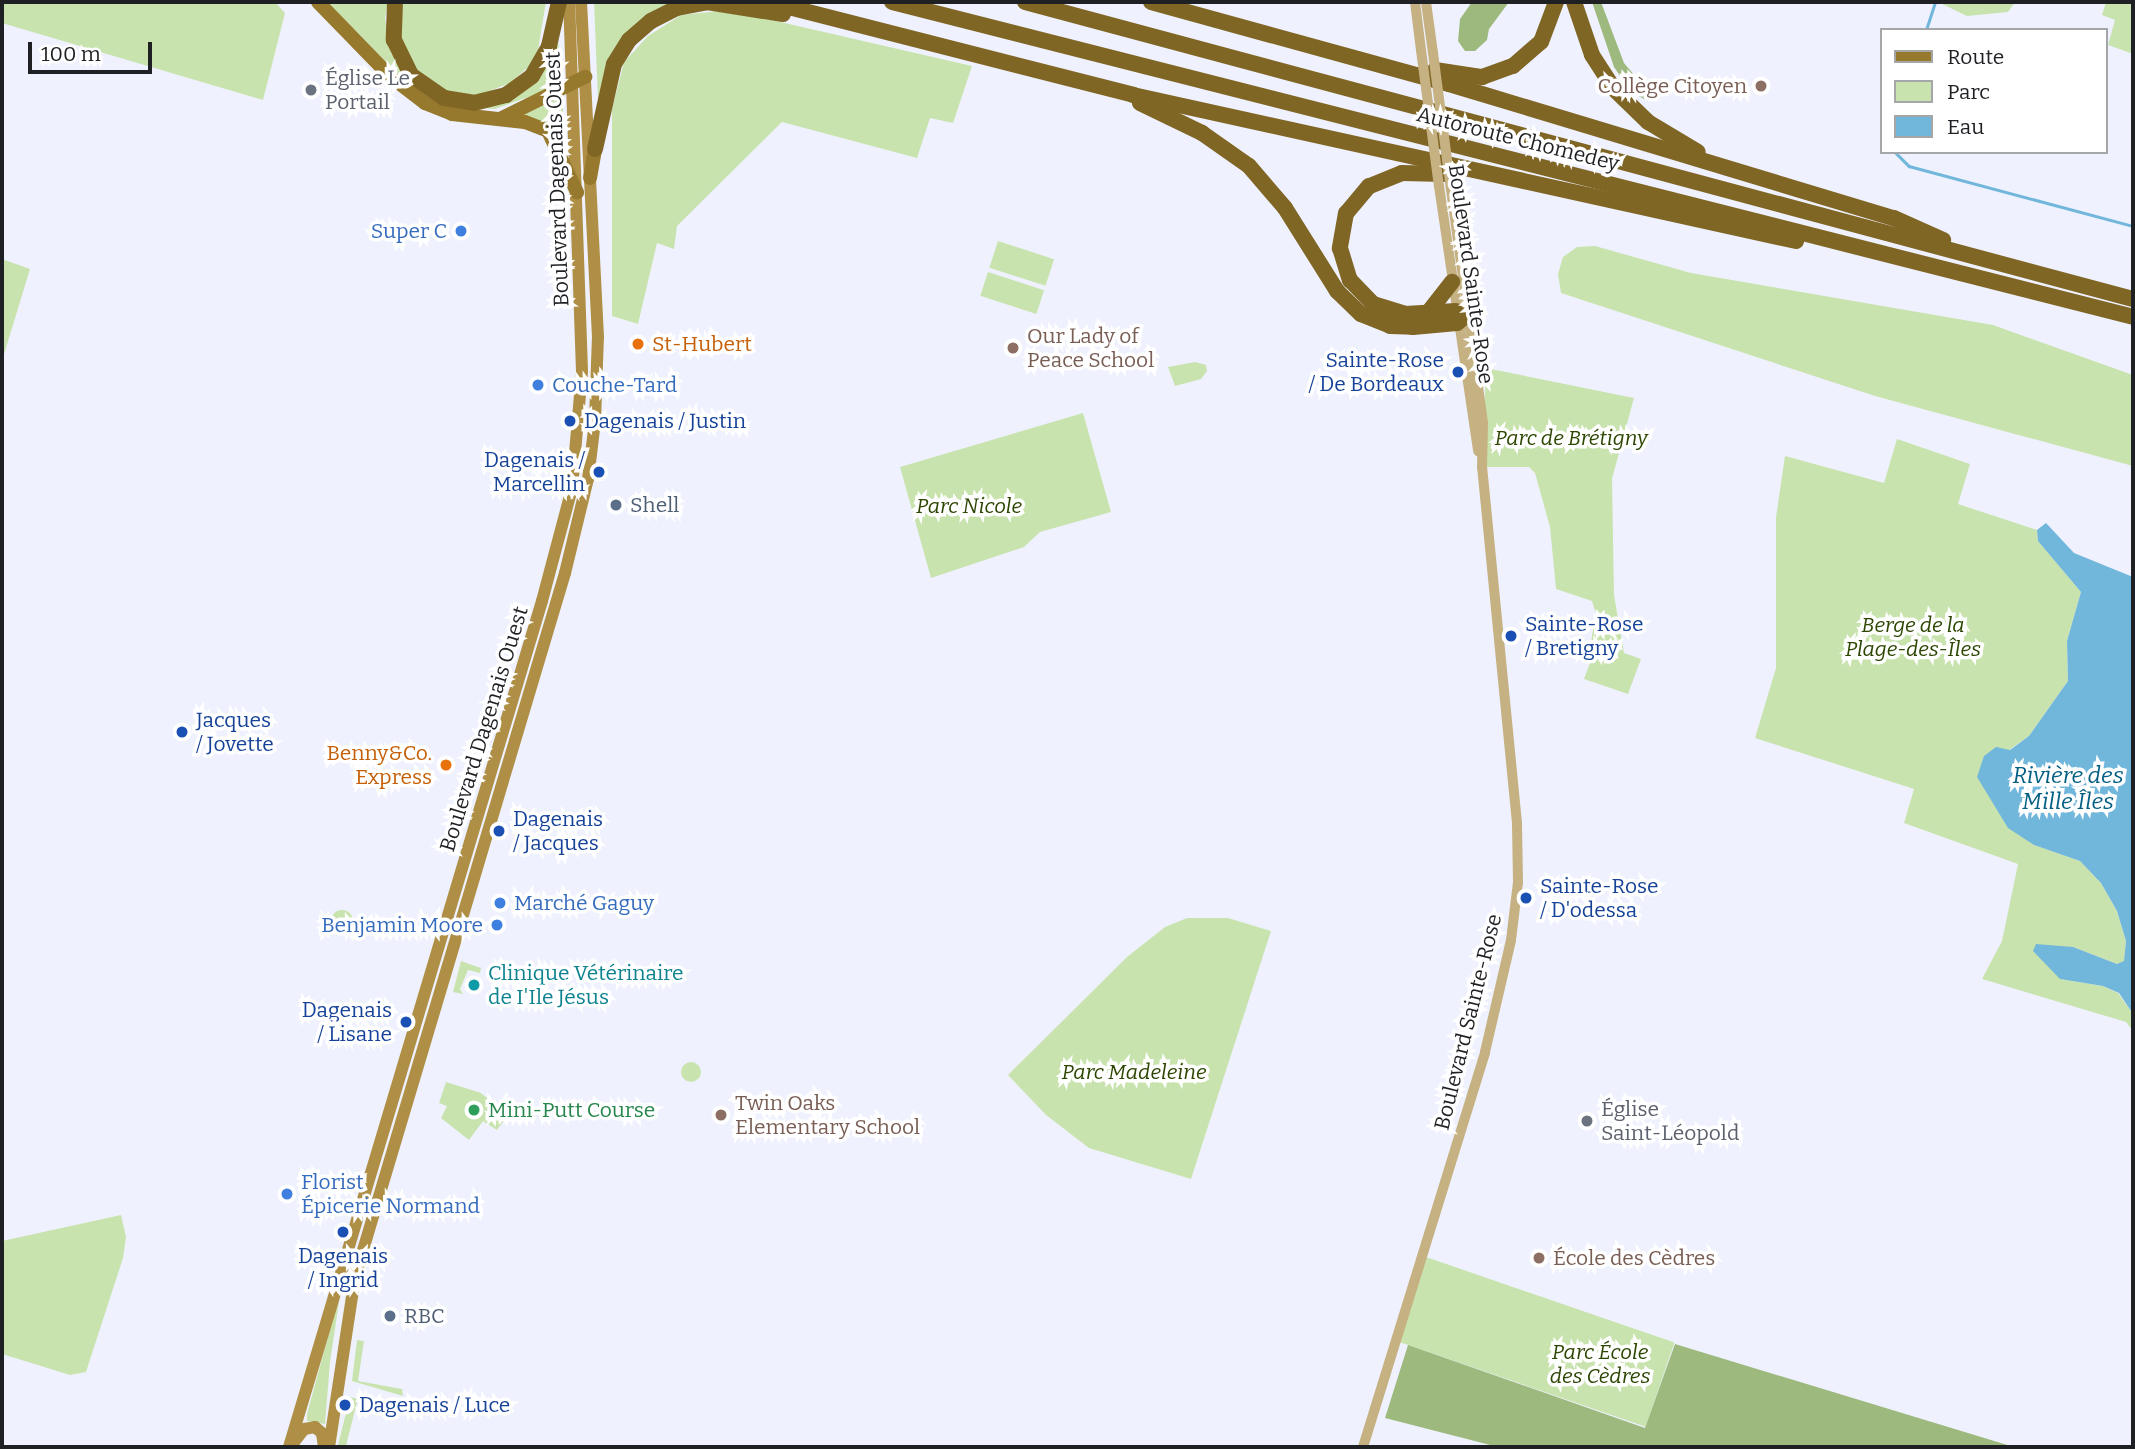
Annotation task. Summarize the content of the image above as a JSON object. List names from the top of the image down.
{
  "streets": {
    "highway": ["Autoroute Chomedey"],
    "main road": ["Boulevard Dagenais Ouest"],
    "street": ["Boulevard Sainte-Rose"]
  },
  "water": ["Rivière des Mille Îles"],
  "parks": [
    "Parc de Brétigny",
    "Parc Nicole",
    "Berge de la Plage-des-Îles",
    "Parc Madeleine",
    "Parc École des Cèdres"
  ],
  "places": [
    "Collège Citoyen",
    "Église Le Portail",
    "Super C",
    "St-Hubert",
    "Our Lady of Peace School",
    "Sainte-Rose / De Bordeaux",
    "Couche-Tard",
    "Dagenais / Justin",
    "Dagenais / Marcellin",
    "Shell",
    "Sainte-Rose / Bretigny",
    "Jacques / Jovette",
    "Benny&Co. Express",
    "Dagenais / Jacques",
    "Sainte-Rose / D'odessa",
    "Marché Gaguy",
    "Benjamin Moore",
    "Clinique Vétérinaire de I'Ile Jésus",
    "Dagenais / Lisane",
    "Mini-Putt Course",
    "Twin Oaks Elementary School",
    "Église Saint-Léopold",
    "Florist Épicerie Normand",
    "Dagenais / Ingrid",
    "École des Cèdres",
    "RBC",
    "Dagenais / Luce"
  ],
  "legend": ["Route", "Parc", "Eau"],
  "scale_bar": "100 m"
}
